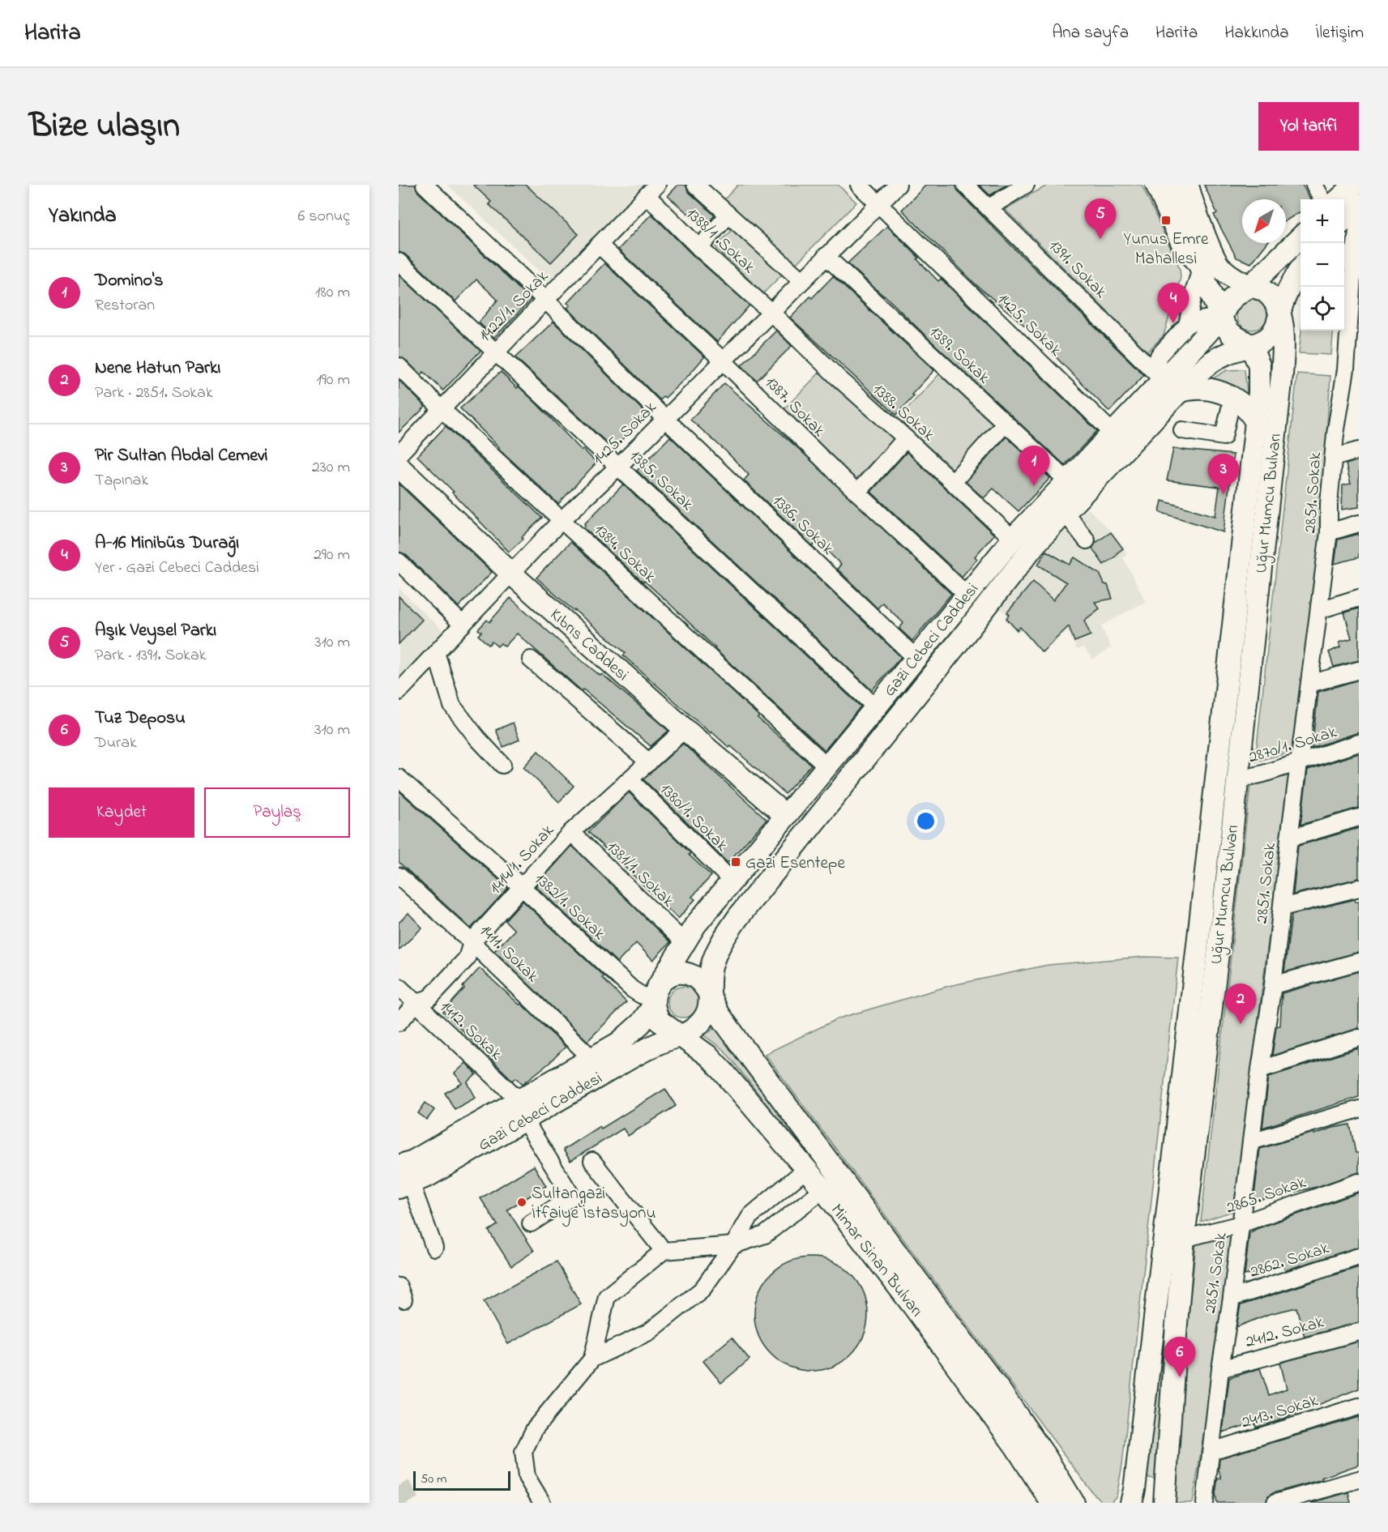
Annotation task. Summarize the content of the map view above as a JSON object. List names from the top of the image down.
{
  "streets": {
    "main road": [
      "Uğur Mumcu Bulvarı",
      "Gazi Cebeci Caddesi",
      "Kıbrıs Caddesi",
      "Mimar Sinan Bulvarı"
    ],
    "street": [
      "1388/1 .Sokak",
      "1391. Sokak",
      "1422/1. Sokak",
      "1425. Sokak",
      "1389. Sokak",
      "1387. Sokak",
      "1388. Sokak",
      "1385. Sokak",
      "2851. Sokak",
      "1386. Sokak",
      "1384. Sokak",
      "2870/1. Sokak",
      "1380/1. Sokak",
      "1414/1. Sokak",
      "1381/1. Sokak",
      "1382/1. Sokak",
      "1411. Sokak",
      "1412. Sokak",
      "2865. Sokak",
      "2862. Sokak",
      "2412. Sokak",
      "2413. Sokak"
    ]
  },
  "crossings": [
    ["1388/1 .Sokak", "1422/1. Sokak"],
    ["1388/1 .Sokak", "1425. Sokak"],
    ["1388/1 .Sokak", "1388. Sokak"],
    ["1391. Sokak", "Gazi Cebeci Caddesi"],
    ["1422/1. Sokak", "1387. Sokak"],
    ["1422/1. Sokak", "1385. Sokak"],
    ["1422/1. Sokak", "1386. Sokak"],
    ["1422/1. Sokak", "1384. Sokak"],
    ["1425. Sokak", "1389. Sokak"],
    ["1425. Sokak", "1387. Sokak"],
    ["1425. Sokak", "1388. Sokak"],
    ["1425. Sokak", "1385. Sokak"],
    ["1425. Sokak", "1386. Sokak"],
    ["1425. Sokak", "1384. Sokak"],
    ["1425. Sokak", "Gazi Cebeci Caddesi"],
    ["1425. Sokak", "Kıbrıs Caddesi"],
    ["1389. Sokak", "Gazi Cebeci Caddesi"],
    ["1387. Sokak", "Gazi Cebeci Caddesi"],
    ["1388. Sokak", "Gazi Cebeci Caddesi"],
    ["1385. Sokak", "Gazi Cebeci Caddesi"],
    ["2851. Sokak", "2870/1. Sokak"],
    ["2851. Sokak", "2865. Sokak"],
    ["2851. Sokak", "2862. Sokak"],
    ["2851. Sokak", "2412. Sokak"],
    ["2851. Sokak", "2413. Sokak"],
    ["Uğur Mumcu Bulvarı", "Gazi Cebeci Caddesi"],
    ["Uğur Mumcu Bulvarı", "2870/1. Sokak"],
    ["Uğur Mumcu Bulvarı", "2865. Sokak"],
    ["1386. Sokak", "Gazi Cebeci Caddesi"],
    ["1384. Sokak", "Gazi Cebeci Caddesi"],
    ["Gazi Cebeci Caddesi", "Kıbrıs Caddesi"],
    ["Gazi Cebeci Caddesi", "1380/1. Sokak"],
    ["Gazi Cebeci Caddesi", "1381/1. Sokak"],
    ["Gazi Cebeci Caddesi", "1382/1. Sokak"],
    ["Gazi Cebeci Caddesi", "1411. Sokak"],
    ["Gazi Cebeci Caddesi", "1412. Sokak"],
    ["Gazi Cebeci Caddesi", "Mimar Sinan Bulvarı"],
    ["Kıbrıs Caddesi", "1414/1. Sokak"],
    ["1380/1. Sokak", "1414/1. Sokak"],
    ["1414/1. Sokak", "1381/1. Sokak"],
    ["1414/1. Sokak", "1382/1. Sokak"],
    ["1414/1. Sokak", "1411. Sokak"],
    ["1414/1. Sokak", "1412. Sokak"],
    ["1382/1. Sokak", "Mimar Sinan Bulvarı"]
  ],
  "places": {
    "transit": ["Yunus Emre Mahallesi", "Gazi Esentepe"],
    "other": ["Sultangazi İtfaiye İstasyonu"]
  },
  "scale_bar": "50 m",
  "north": "bottom left",
  "page": {
    "header": "Harita",
    "nav": [
      "Ana sayfa",
      "Harita",
      "Hakkında",
      "İletişim"
    ],
    "title": "Bize ulaşın",
    "buttons": [
      "Yol tarifi",
      ["Kaydet", "Paylaş"]
    ],
    "heading": ["Yakında", "6 sonuç"],
    "pins": [
      "5",
      "4",
      "1",
      "3",
      "2",
      "6"
    ],
    "map_buttons": ["+", "−"],
    "list": [
      {
        "mark": "1",
        "name": "Domino's",
        "note": "Restoran",
        "value": "180 m"
      },
      {
        "mark": "2",
        "name": "Nene Hatun Parkı",
        "note": "Park · 2851. Sokak",
        "value": "190 m"
      },
      {
        "mark": "3",
        "name": "Pir Sultan Abdal Cemevi",
        "note": "Tapınak",
        "value": "230 m"
      },
      {
        "mark": "4",
        "name": "A-16 Minibüs Durağı",
        "note": "Yer · Gazi Cebeci Caddesi",
        "value": "290 m"
      },
      {
        "mark": "5",
        "name": "Aşık Veysel Parkı",
        "note": "Park · 1391. Sokak",
        "value": "310 m"
      },
      {
        "mark": "6",
        "name": "Tuz Deposu",
        "note": "Durak",
        "value": "310 m"
      }
    ],
    "scale": "50 m"
  }
}
